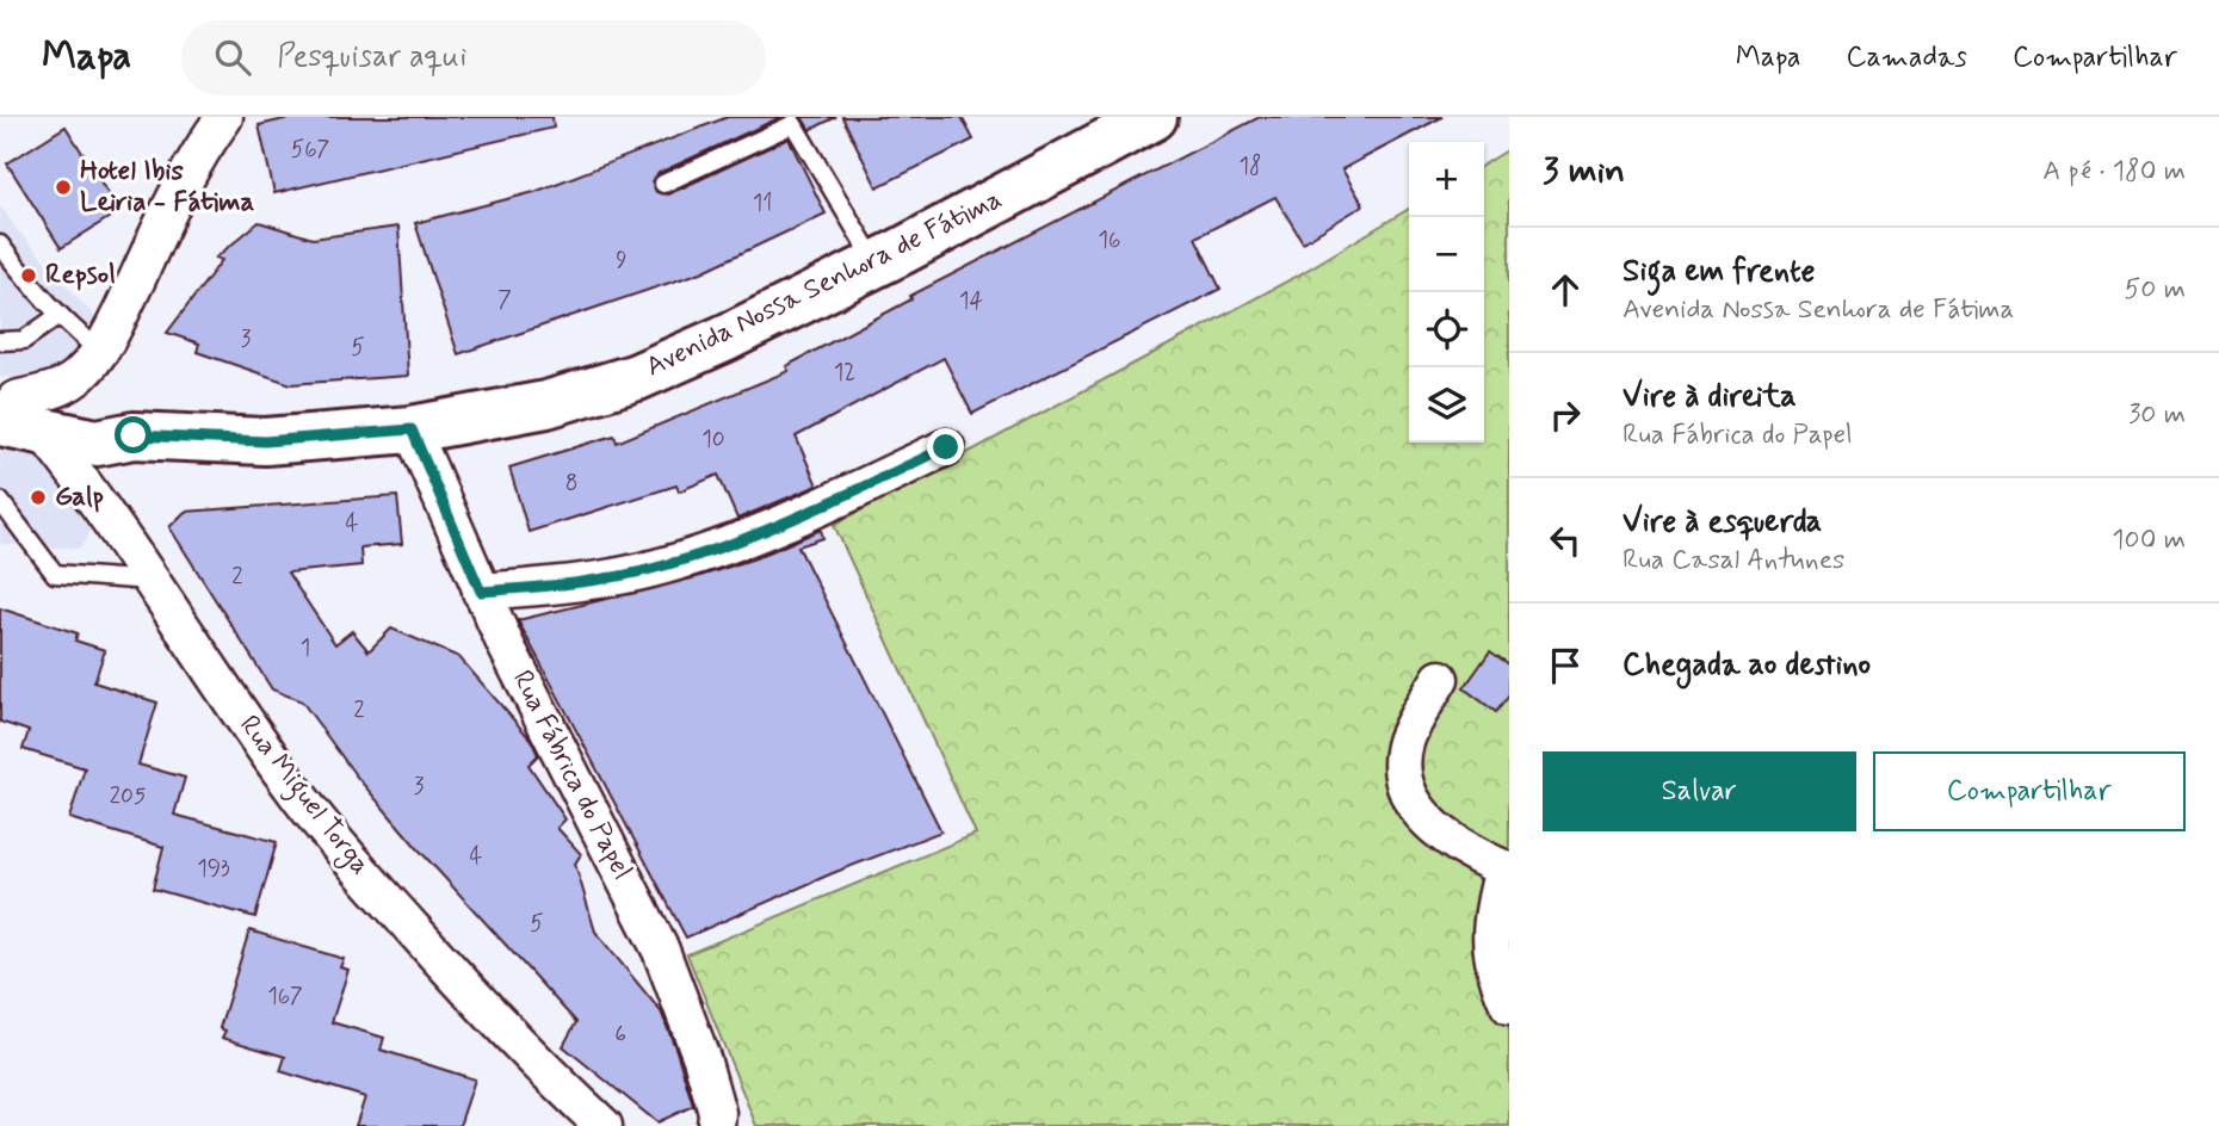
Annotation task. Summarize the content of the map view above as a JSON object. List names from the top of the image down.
{
  "streets": {
    "main road": ["Avenida Nossa Senhora de Fátima"],
    "street": ["Rua Fábrica do Papel", "Rua Miguel Torga"]
  },
  "crossings": [
    ["Avenida Nossa Senhora de Fátima", "Rua Fábrica do Papel"],
    ["Avenida Nossa Senhora de Fátima", "Rua Miguel Torga"]
  ],
  "places": ["Hotel Ibis Leiria - Fátima", "Repsol", "Galp"],
  "house_numbers": [
    "567",
    "18",
    "11",
    "16",
    "9",
    "7",
    "14",
    "3",
    "5",
    "12",
    "10",
    "8",
    "4",
    "2",
    "1",
    "2",
    "3",
    "205",
    "4",
    "193",
    "5",
    "167",
    "6"
  ],
  "page": {
    "header": "Mapa",
    "search": "Pesquisar aqui",
    "nav": ["Mapa", "Camadas", "Compartilhar"],
    "heading": ["3 min", "A pé · 180 m"],
    "map_buttons": ["+", "−"],
    "list": [
      ["Siga em frente", "Avenida Nossa Senhora de Fátima", "50 m"],
      ["Vire à direita", "Rua Fábrica do Papel", "30 m"],
      ["Vire à esquerda", "Rua Casal Antunes", "100 m"],
      "Chegada ao destino"
    ],
    "buttons": ["Salvar", "Compartilhar"]
  }
}
